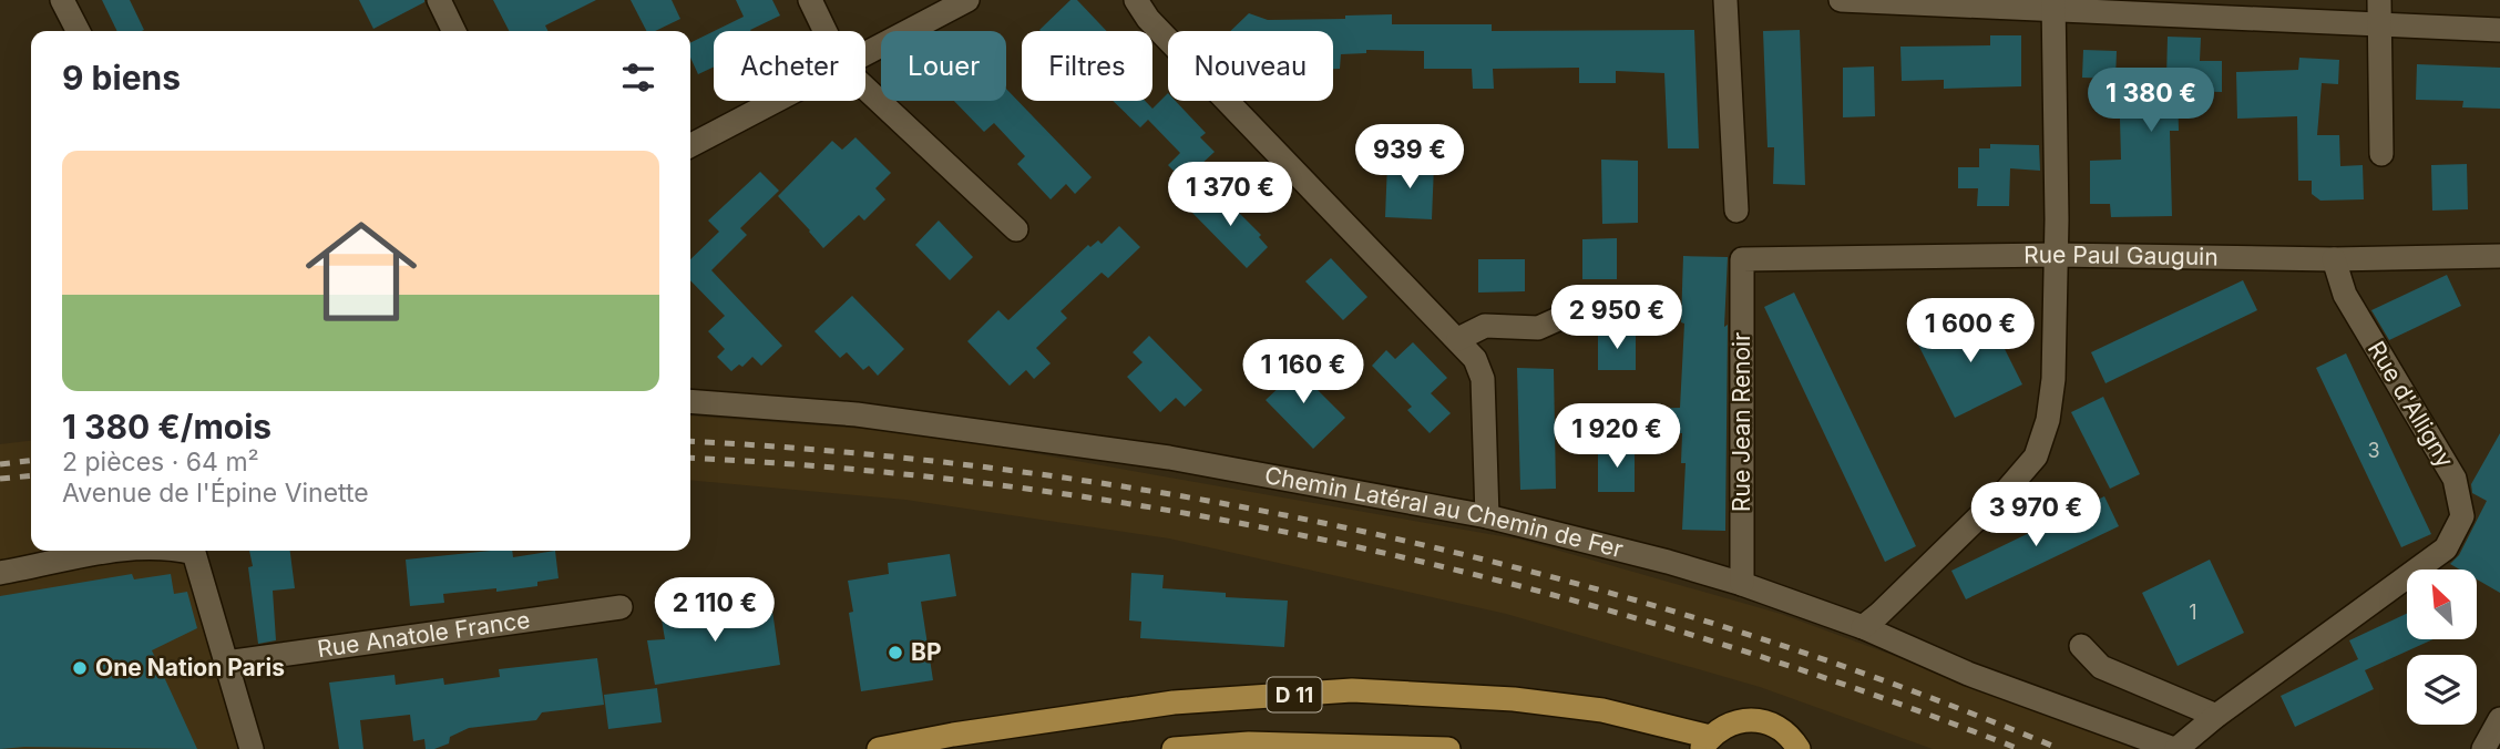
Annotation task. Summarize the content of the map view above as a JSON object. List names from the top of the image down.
{
  "streets": {
    "main road": ["D 11"],
    "street": [
      "Rue Paul Gauguin",
      "Rue d'Alligny",
      "Rue Jean Renoir",
      "Chemin Latéral au Chemin de Fer",
      "Rue Anatole France"
    ]
  },
  "crossings": [
    ["Rue Paul Gauguin", "Rue d'Alligny"],
    ["Rue Paul Gauguin", "Rue Jean Renoir"],
    ["Rue d'Alligny", "Chemin Latéral au Chemin de Fer"],
    ["Rue Jean Renoir", "Chemin Latéral au Chemin de Fer"]
  ],
  "places": ["BP", "One Nation Paris"],
  "house_numbers": ["3", "1"],
  "north": "top left",
  "page": {
    "chip": [
      "Acheter",
      "Louer",
      "Filtres",
      "Nouveau"
    ],
    "heading": "9 biens",
    "price": [
      "1 380 €",
      "939 €",
      "1 370 €",
      "2 950 €",
      "1 600 €",
      "1 160 €",
      "1 920 €",
      "3 970 €",
      "2 110 €"
    ],
    "list": [
      {
        "name": "1 380 €/mois",
        "note": "2 pièces · 64 m² · Avenue de l'Épine Vinette"
      }
    ]
  }
}
